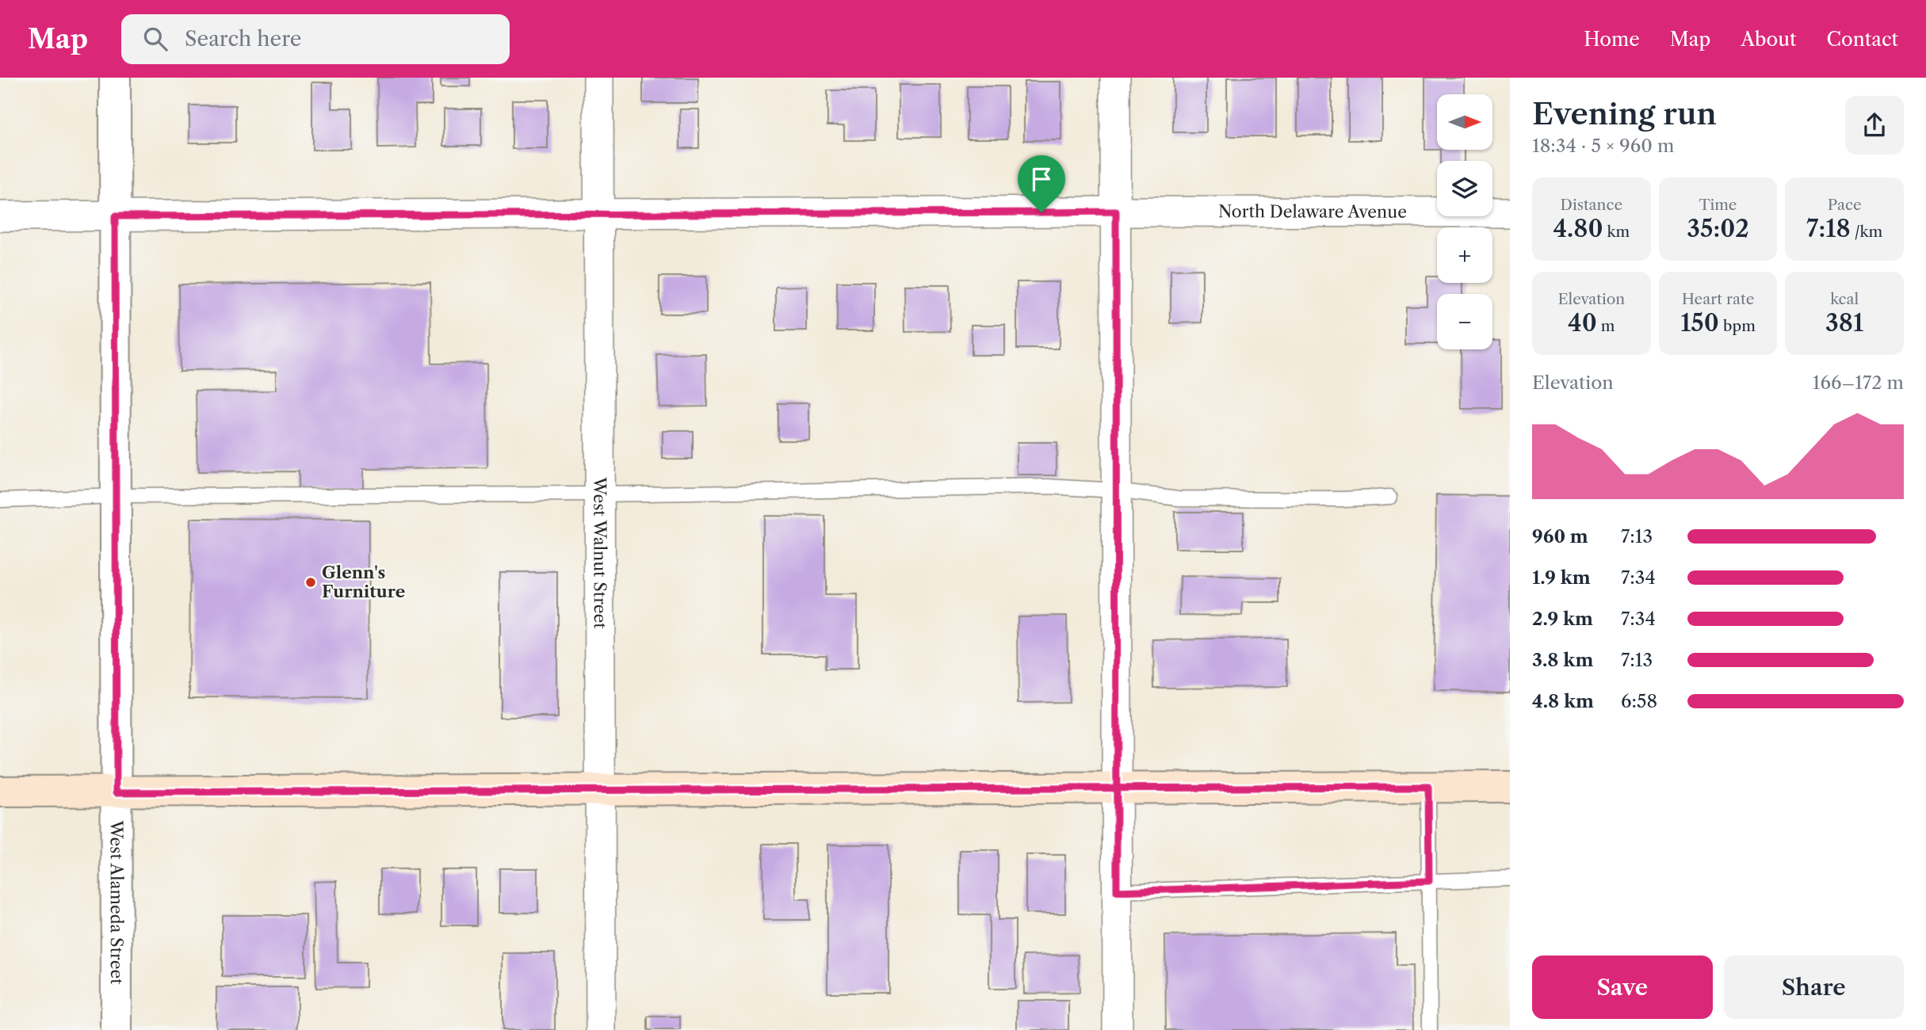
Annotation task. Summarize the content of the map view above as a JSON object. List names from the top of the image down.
{
  "streets": {
    "street": ["North Delaware Avenue", "West Walnut Street", "West Alameda Street"]
  },
  "crossings": [
    ["North Delaware Avenue", "West Walnut Street"],
    ["North Delaware Avenue", "West Alameda Street"]
  ],
  "places": ["Glenn's Furniture"],
  "north": "right",
  "page": {
    "header": "Map",
    "search": "Search here",
    "nav": [
      "Home",
      "Map",
      "About",
      "Contact"
    ],
    "heading": ["Evening run", "18:34 · 5 × 960 m"],
    "map_buttons": ["+", "−"],
    "stats": [
      ["Distance", "4.80 km"],
      ["Time", "35:02"],
      ["Pace", "7:18 /km"],
      ["Elevation", "40 m"],
      ["Heart rate", "150 bpm"],
      ["kcal", "381"]
    ],
    "chart": ["Elevation", "166–172 m"],
    "list": [
      {
        "name": "960 m",
        "note": "7:13"
      },
      {
        "name": "1.9 km",
        "note": "7:34"
      },
      {
        "name": "2.9 km",
        "note": "7:34"
      },
      {
        "name": "3.8 km",
        "note": "7:13"
      },
      {
        "name": "4.8 km",
        "note": "6:58"
      }
    ],
    "buttons": ["Save", "Share"]
  }
}
